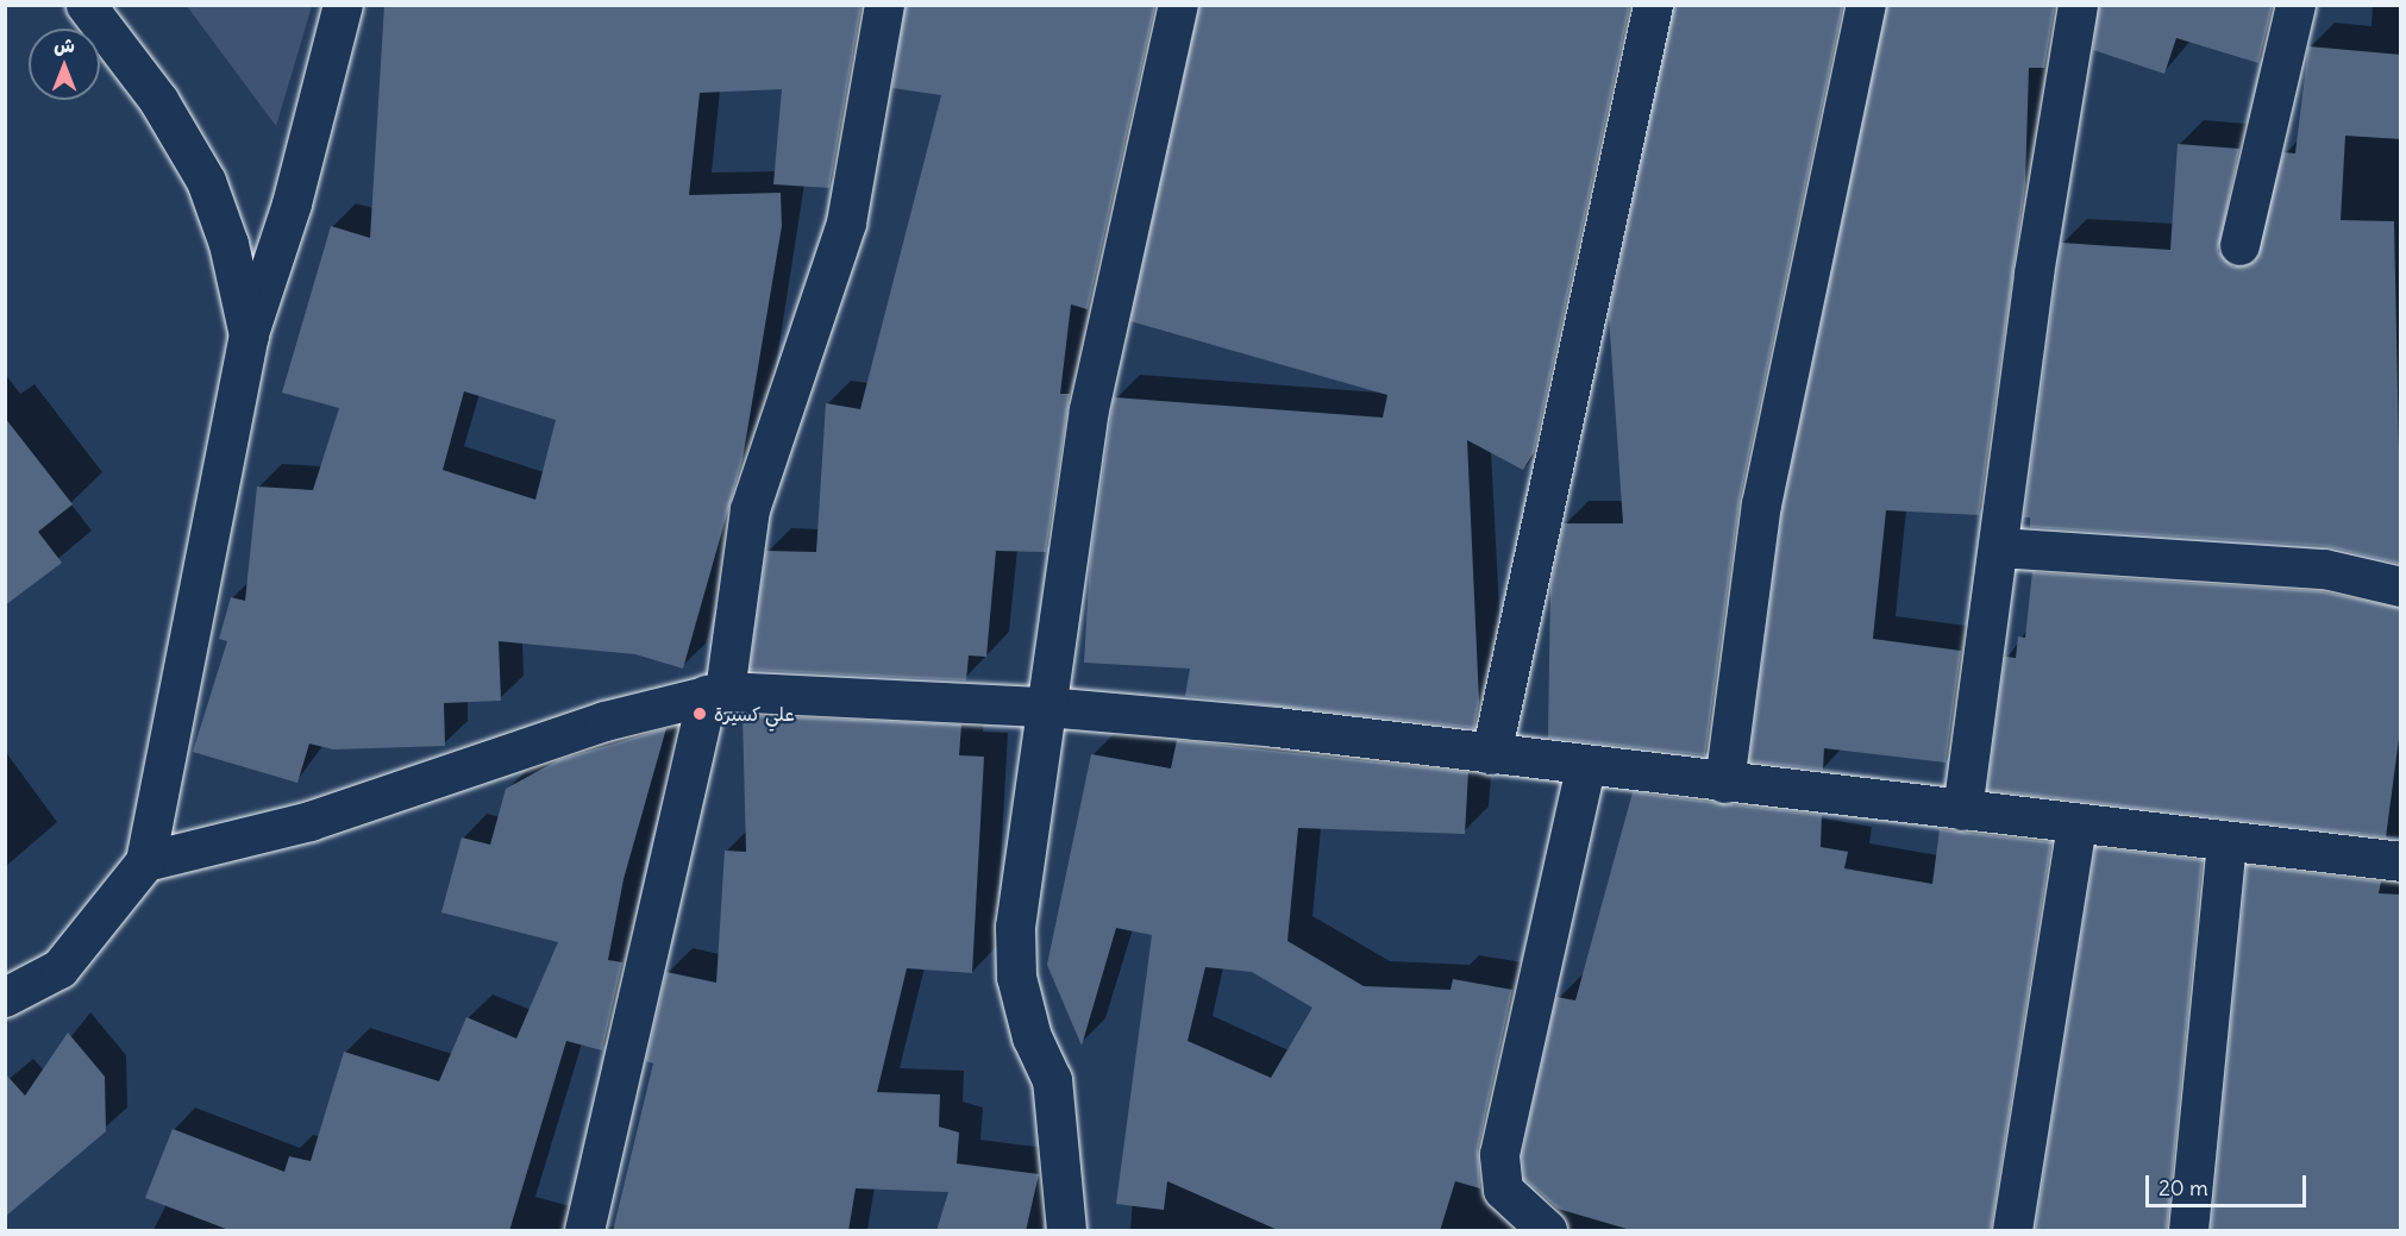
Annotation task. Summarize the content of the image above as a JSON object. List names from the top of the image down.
{
  "places": ["علي كسيرة"],
  "scale_bar": "20 m",
  "north": "top"
}
